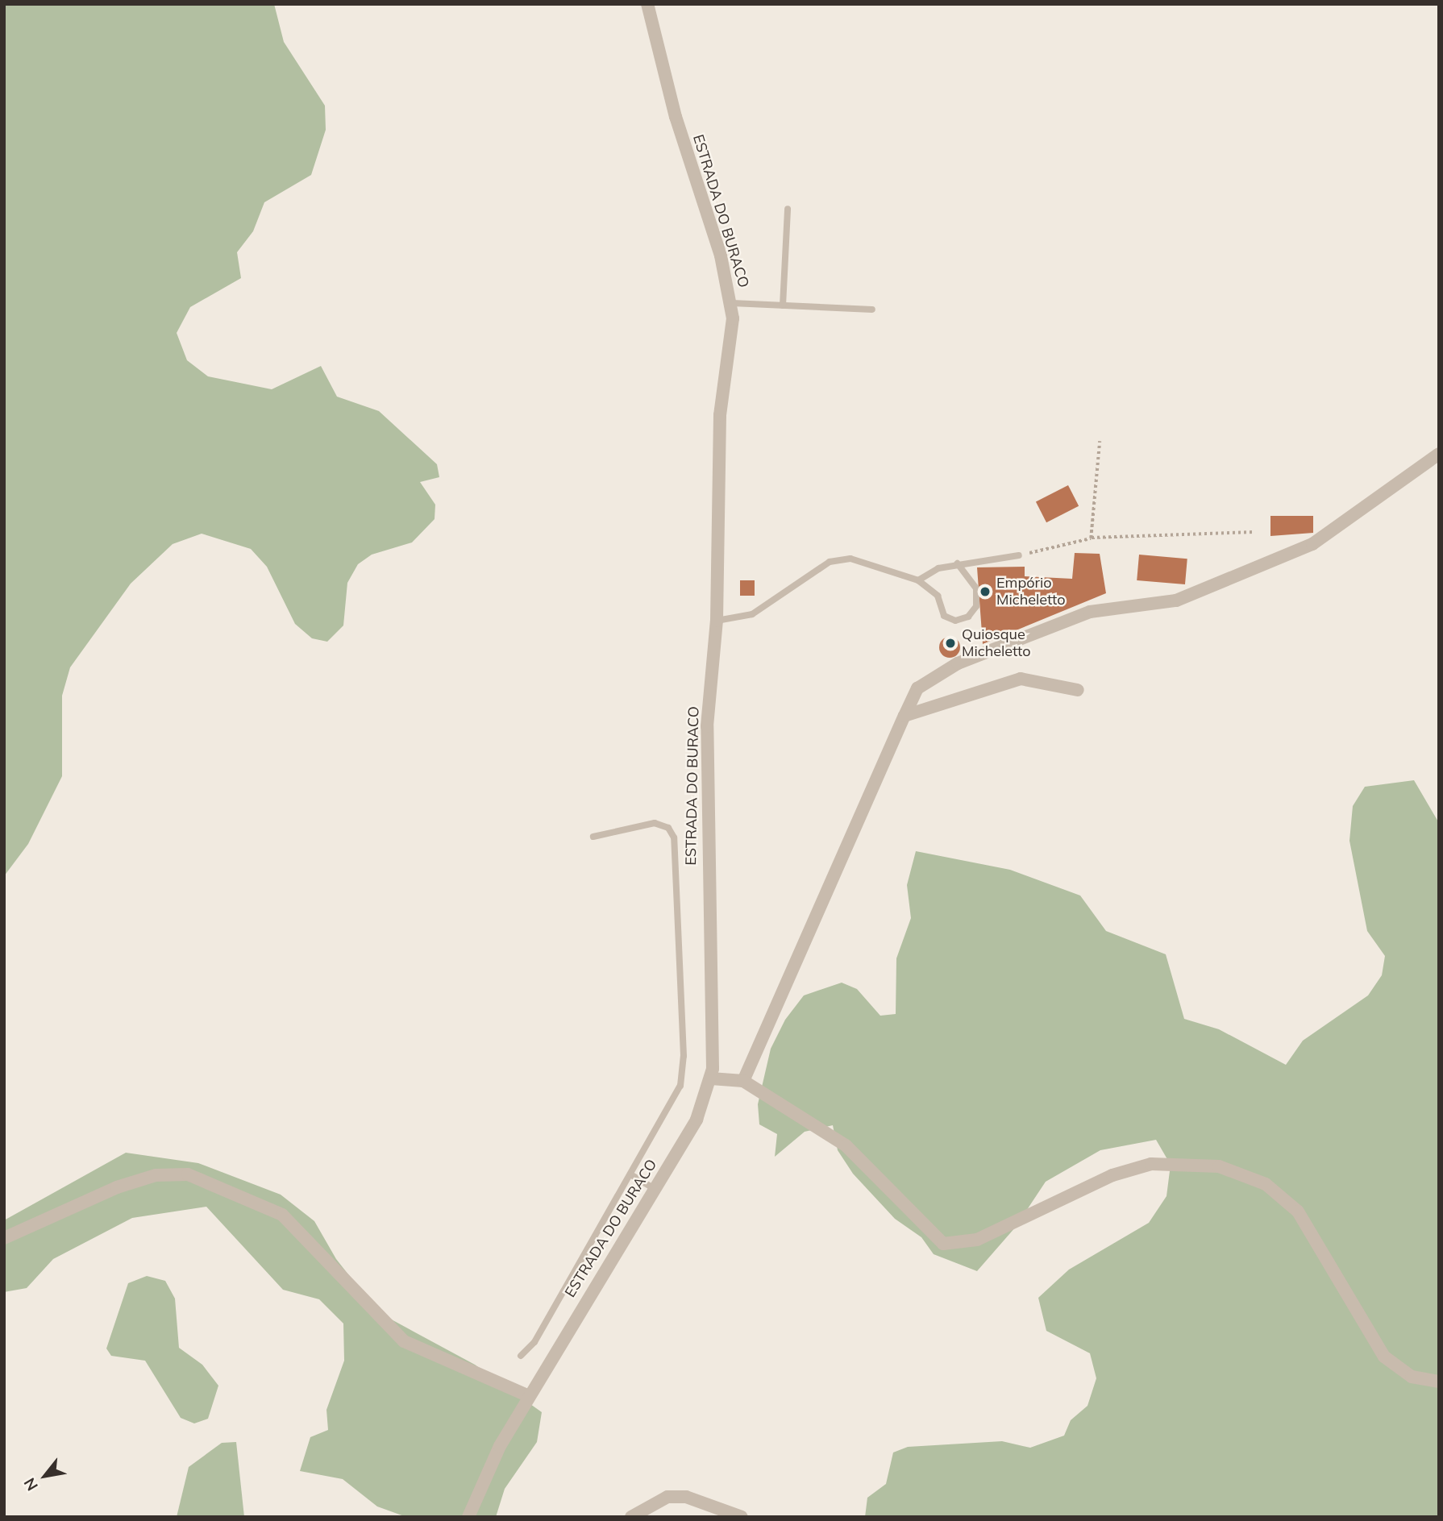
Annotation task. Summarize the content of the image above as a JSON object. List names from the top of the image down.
{
  "streets": {
    "street": ["ESTRADA DO BURACO"]
  },
  "places": ["Empório Micheletto", "Quiosque Micheletto"],
  "north": "bottom left"
}
